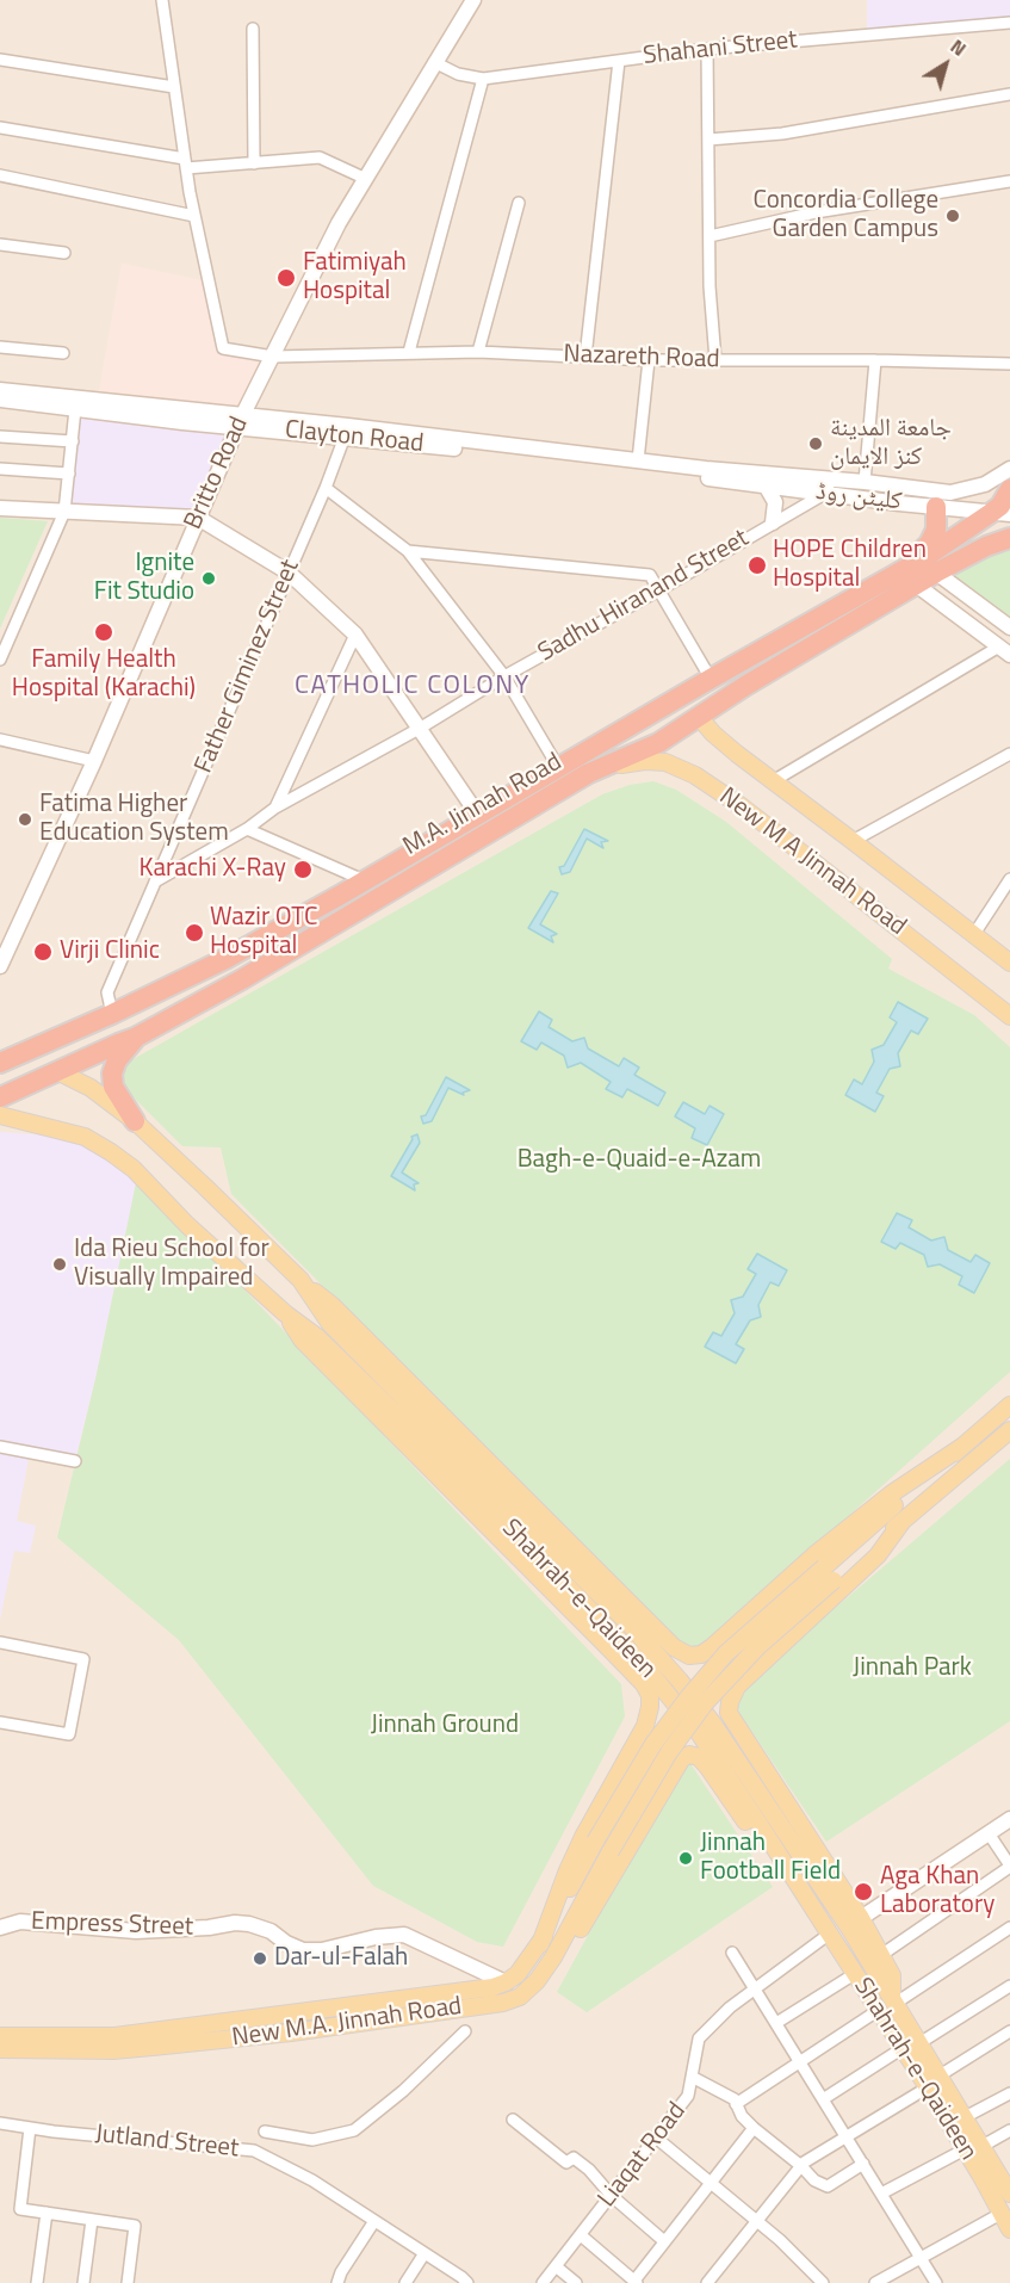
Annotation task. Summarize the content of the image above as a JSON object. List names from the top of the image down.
{
  "streets": {
    "highway": ["M.A. Jinnah Road"],
    "main road": ["New M A Jinnah Road", "Shahrah-e-Qaideen", "New M.A. Jinnah Road"],
    "street": [
      "Shahani Street",
      "Nazareth Road",
      "Clayton Road",
      "Britto Road",
      "کلیٹن روڈ",
      "Sadhu Hiranand Street",
      "Father Giminez Street",
      "Empress Street",
      "Jutland Street",
      "Liaqat Road"
    ]
  },
  "crossings": [
    ["Shahani Street", "Britto Road"],
    ["Nazareth Road", "Britto Road"],
    ["Clayton Road", "Britto Road"],
    ["Clayton Road", "کلیٹن روڈ"],
    ["Clayton Road", "Sadhu Hiranand Street"],
    ["Clayton Road", "Father Giminez Street"],
    ["کلیٹن روڈ", "Sadhu Hiranand Street"],
    ["کلیٹن روڈ", "M.A. Jinnah Road"],
    ["Sadhu Hiranand Street", "Father Giminez Street"],
    ["Father Giminez Street", "M.A. Jinnah Road"],
    ["M.A. Jinnah Road", "New M A Jinnah Road"],
    ["M.A. Jinnah Road", "Shahrah-e-Qaideen"],
    ["Empress Street", "New M.A. Jinnah Road"]
  ],
  "districts": ["CATHOLIC COLONY"],
  "parks": ["Bagh-e-Quaid-e-Azam", "Jinnah Park", "Jinnah Ground"],
  "places": [
    "Concordia College Garden Campus",
    "Fatimiyah Hospital",
    "جامعة المدينة كنز الايمان",
    "HOPE Children Hospital",
    "Ignite Fit Studio",
    "Family Health Hospital (Karachi)",
    "Fatima Higher Education System",
    "Karachi X-Ray",
    "Wazir OTC Hospital",
    "Virji Clinic",
    "Ida Rieu School for Visually Impaired",
    "Jinnah Football Field",
    "Aga Khan Laboratory",
    "Dar-ul-Falah"
  ],
  "north": "top right"
}
